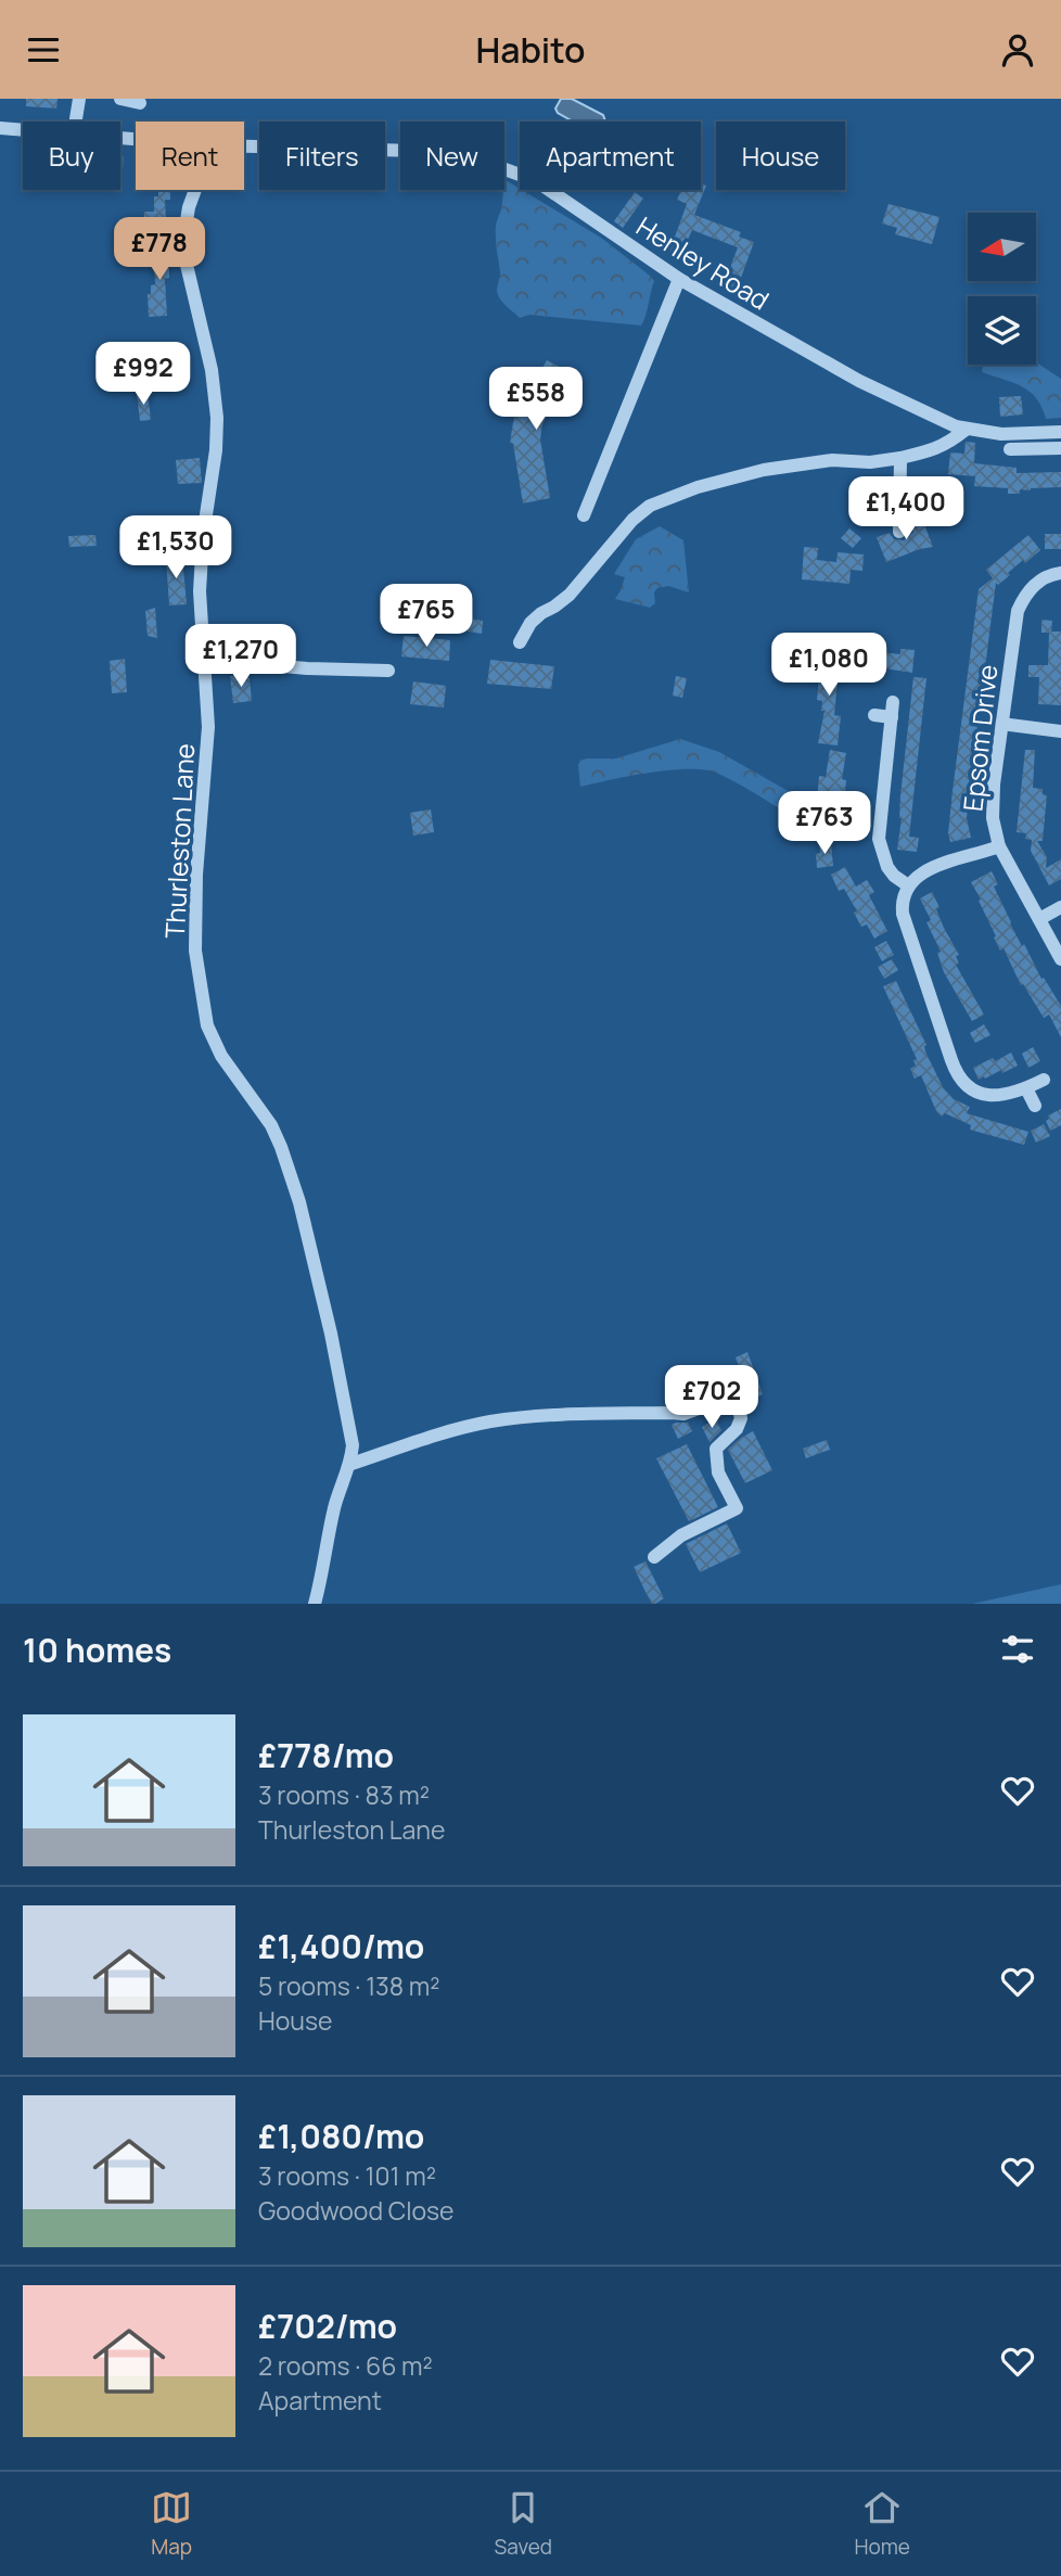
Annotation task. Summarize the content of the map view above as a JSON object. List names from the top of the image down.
{
  "streets": {
    "street": ["Henley Road", "Epsom Drive", "Thurleston Lane"]
  },
  "north": "left",
  "page": {
    "header": "Habito",
    "chip": [
      "Buy",
      "Rent",
      "Filters",
      "New",
      "Apartment",
      "House"
    ],
    "price": [
      "£778",
      "£992",
      "£558",
      "£1,400",
      "£1,530",
      "£765",
      "£1,270",
      "£1,080",
      "£763",
      "£702"
    ],
    "heading": "10 homes",
    "list": [
      {
        "name": "£778/mo",
        "note": "3 rooms · 83 m² · Thurleston Lane"
      },
      {
        "name": "£1,400/mo",
        "note": "5 rooms · 138 m² · House"
      },
      {
        "name": "£1,080/mo",
        "note": "3 rooms · 101 m² · Goodwood Close"
      },
      {
        "name": "£702/mo",
        "note": "2 rooms · 66 m² · Apartment"
      }
    ],
    "tabs": ["Map", "Saved", "Home"]
  }
}
